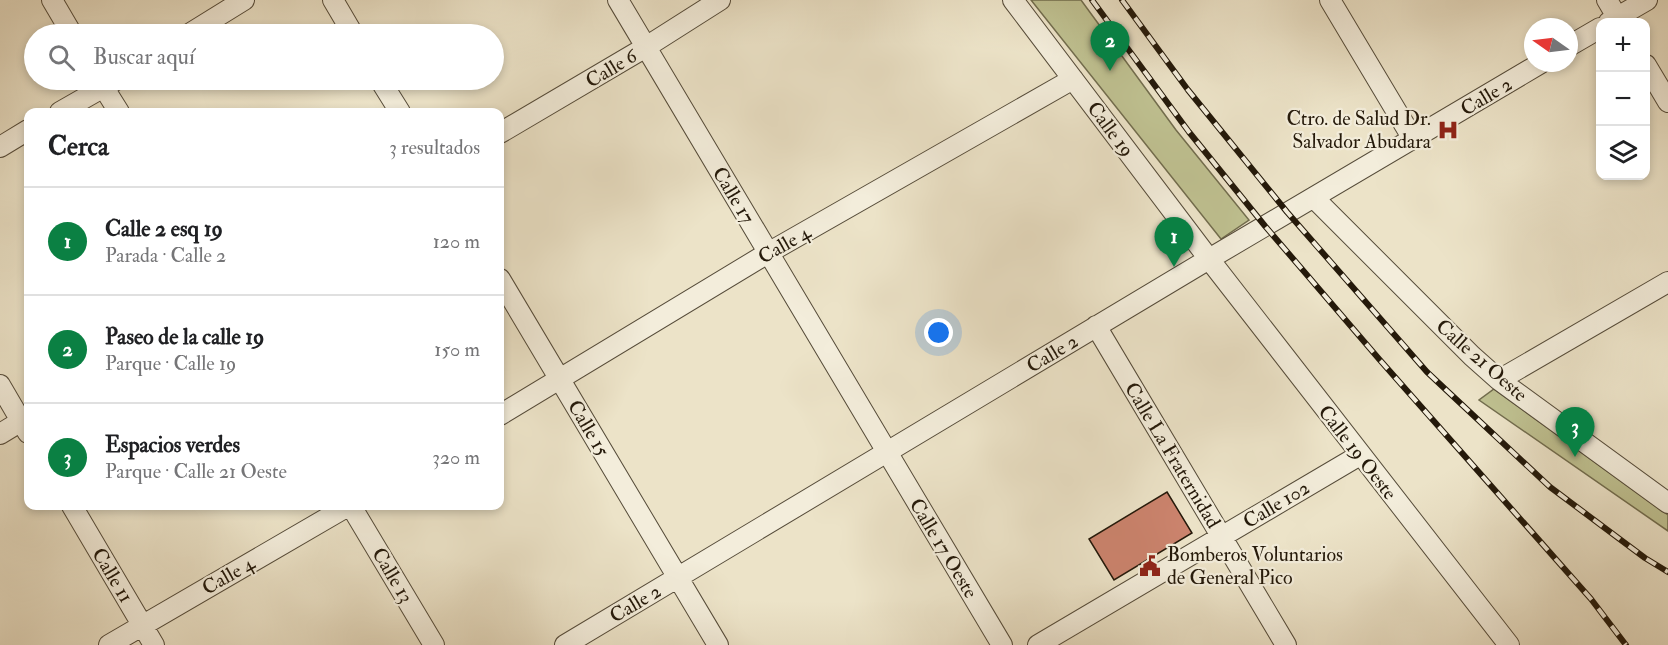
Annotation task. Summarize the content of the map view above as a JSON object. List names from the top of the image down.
{
  "streets": {
    "street": [
      "Calle 6",
      "Calle 2",
      "Calle 19",
      "Calle 17",
      "Calle 4",
      "Calle 21 Oeste",
      "Calle 15",
      "Calle 19 Oeste",
      "Calle La Fraternidad",
      "Calle 102",
      "Calle 17 Oeste",
      "Calle 11",
      "Calle 13"
    ]
  },
  "crossings": [
    ["Calle 6", "Calle 17"],
    ["Calle 2", "Calle 19"],
    ["Calle 2", "Calle 17"],
    ["Calle 2", "Calle 21 Oeste"],
    ["Calle 2", "Calle 15"],
    ["Calle 2", "Calle 19 Oeste"],
    ["Calle 2", "Calle La Fraternidad"],
    ["Calle 2", "Calle 17 Oeste"],
    ["Calle 19", "Calle 4"],
    ["Calle 19", "Calle 19 Oeste"],
    ["Calle 17", "Calle 4"],
    ["Calle 17", "Calle 17 Oeste"],
    ["Calle 4", "Calle 15"],
    ["Calle 4", "Calle 11"],
    ["Calle 19 Oeste", "Calle 102"],
    ["Calle La Fraternidad", "Calle 102"]
  ],
  "places": {
    "hospital": ["Ctro. de Salud Dr. Salvador Abudara"],
    "public building": ["Bomberos Voluntarios de General Pico"]
  },
  "north": "left",
  "page": {
    "map_buttons": ["+", "−"],
    "pins": ["2", "1", "3"],
    "search": "Buscar aquí",
    "heading": ["Cerca", "3 resultados"],
    "list": [
      {
        "mark": "1",
        "name": "Calle 2 esq 19",
        "note": "Parada · Calle 2",
        "value": "120 m"
      },
      {
        "mark": "2",
        "name": "Paseo de la calle 19",
        "note": "Parque · Calle 19",
        "value": "150 m"
      },
      {
        "mark": "3",
        "name": "Espacios verdes",
        "note": "Parque · Calle 21 Oeste",
        "value": "320 m"
      }
    ]
  }
}
